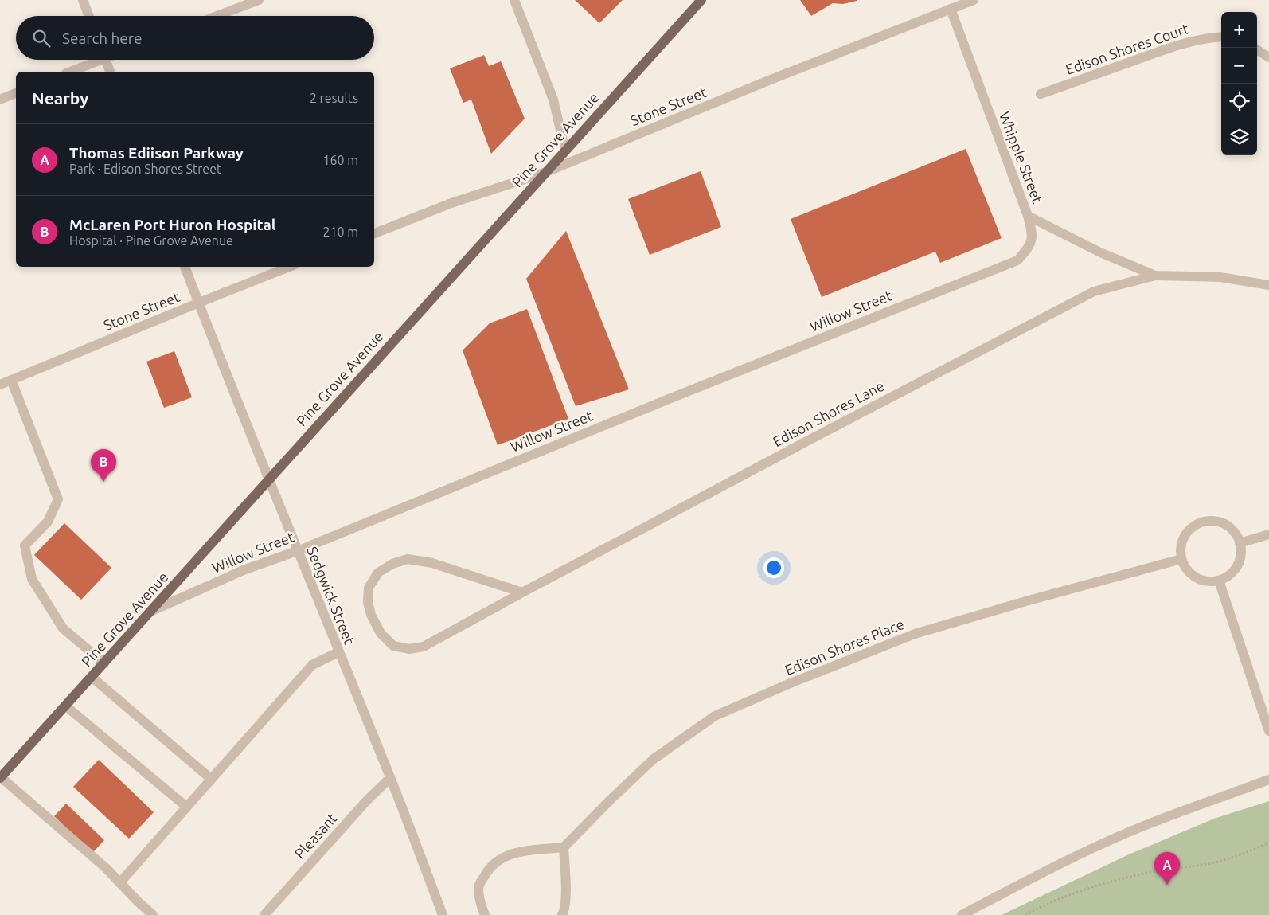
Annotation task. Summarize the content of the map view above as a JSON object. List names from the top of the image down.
{
  "streets": {
    "main road": ["Pine Grove Avenue"],
    "street": [
      "Edison Shores Court",
      "Stone Street",
      "Whipple Street",
      "Willow Street",
      "Edison Shores Lane",
      "Sedgwick Street",
      "Edison Shores Place",
      "Pleasant"
    ]
  },
  "crossings": [
    ["Stone Street", "Pine Grove Avenue"],
    ["Stone Street", "Whipple Street"],
    ["Stone Street", "Sedgwick Street"],
    ["Pine Grove Avenue", "Willow Street"],
    ["Pine Grove Avenue", "Sedgwick Street"],
    ["Whipple Street", "Willow Street"],
    ["Whipple Street", "Edison Shores Lane"],
    ["Willow Street", "Sedgwick Street"],
    ["Sedgwick Street", "Pleasant"]
  ],
  "page": {
    "map_buttons": ["+", "−"],
    "search": "Search here",
    "heading": ["Nearby", "2 results"],
    "list": [
      {
        "mark": "A",
        "name": "Thomas Ediison Parkway",
        "note": "Park · Edison Shores Street",
        "value": "160 m"
      },
      {
        "mark": "B",
        "name": "McLaren Port Huron Hospital",
        "note": "Hospital · Pine Grove Avenue",
        "value": "210 m"
      }
    ],
    "pins": ["B", "A"]
  }
}
